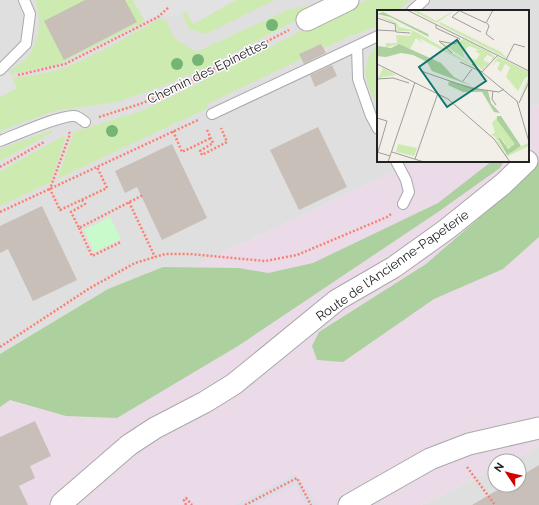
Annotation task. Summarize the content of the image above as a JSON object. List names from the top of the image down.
{
  "streets": {
    "street": ["Route de l'Ancienne-Papeterie"],
    "path": ["Chemin des Epinettes"]
  },
  "north": "top left"
}
